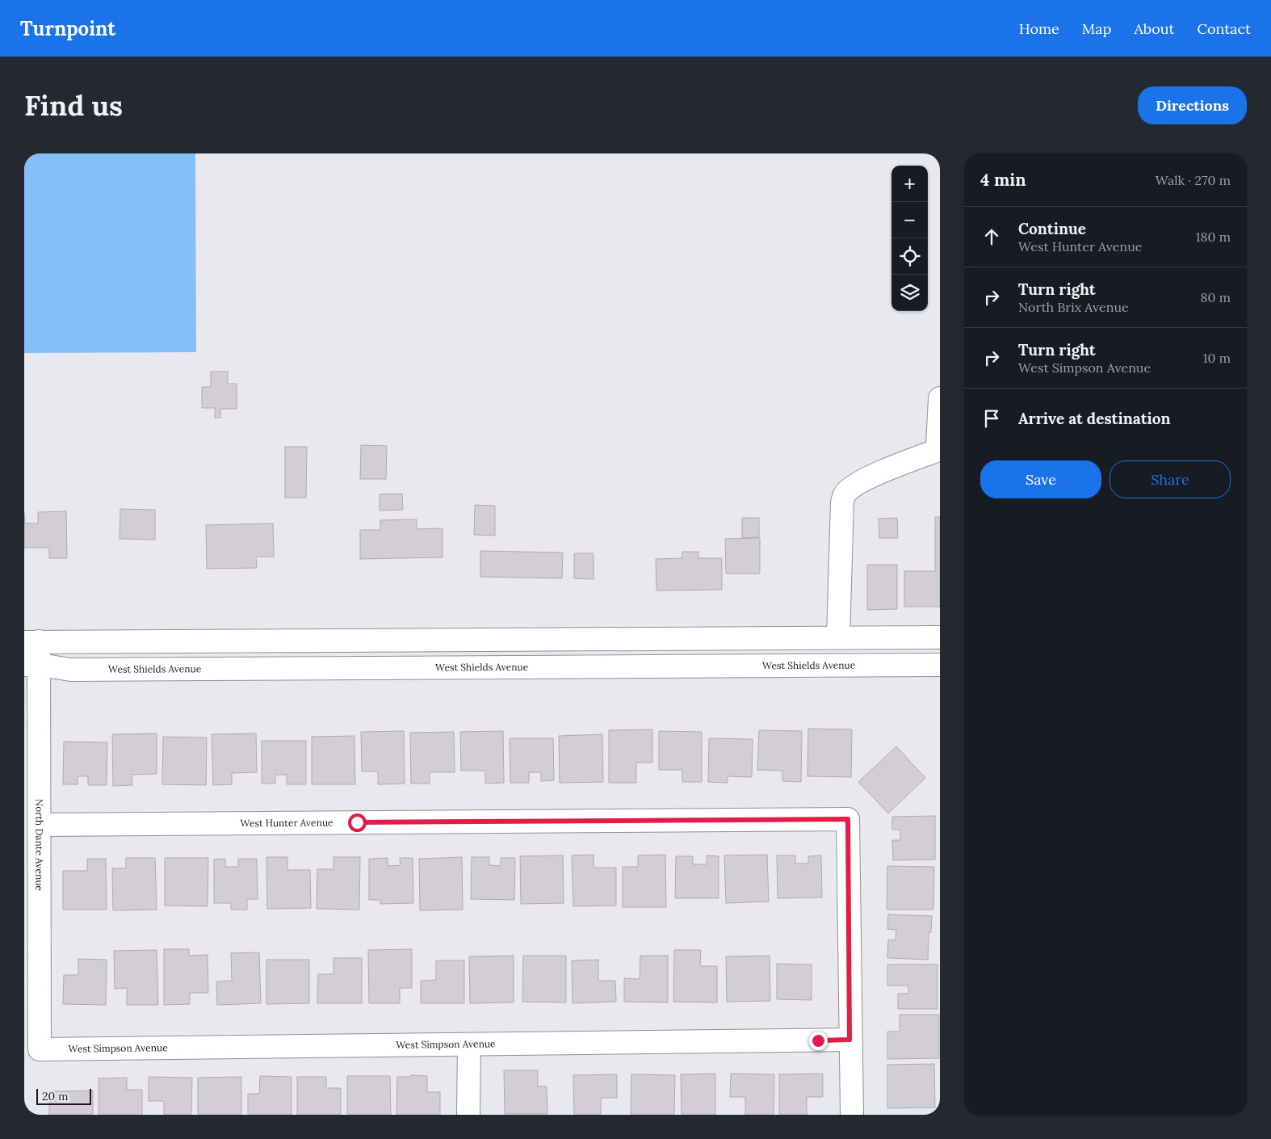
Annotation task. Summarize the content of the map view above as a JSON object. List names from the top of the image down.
{
  "streets": {
    "street": [
      "West Shields Avenue",
      "West Hunter Avenue",
      "North Dante Avenue",
      "West Simpson Avenue"
    ]
  },
  "crossings": [
    ["West Shields Avenue", "North Dante Avenue"],
    ["West Hunter Avenue", "North Dante Avenue"],
    ["West Hunter Avenue", "West Simpson Avenue"],
    ["North Dante Avenue", "West Simpson Avenue"]
  ],
  "scale_bar": "20 m",
  "page": {
    "header": "Turnpoint",
    "nav": [
      "Home",
      "Map",
      "About",
      "Contact"
    ],
    "buttons": [
      "Directions",
      ["Save", "Share"]
    ],
    "title": "Find us",
    "heading": ["4 min", "Walk · 270 m"],
    "map_buttons": ["+", "−"],
    "list": [
      ["Continue", "West Hunter Avenue", "180 m"],
      ["Turn right", "North Brix Avenue", "80 m"],
      ["Turn right", "West Simpson Avenue", "10 m"],
      "Arrive at destination"
    ],
    "scale": "20 m"
  }
}
